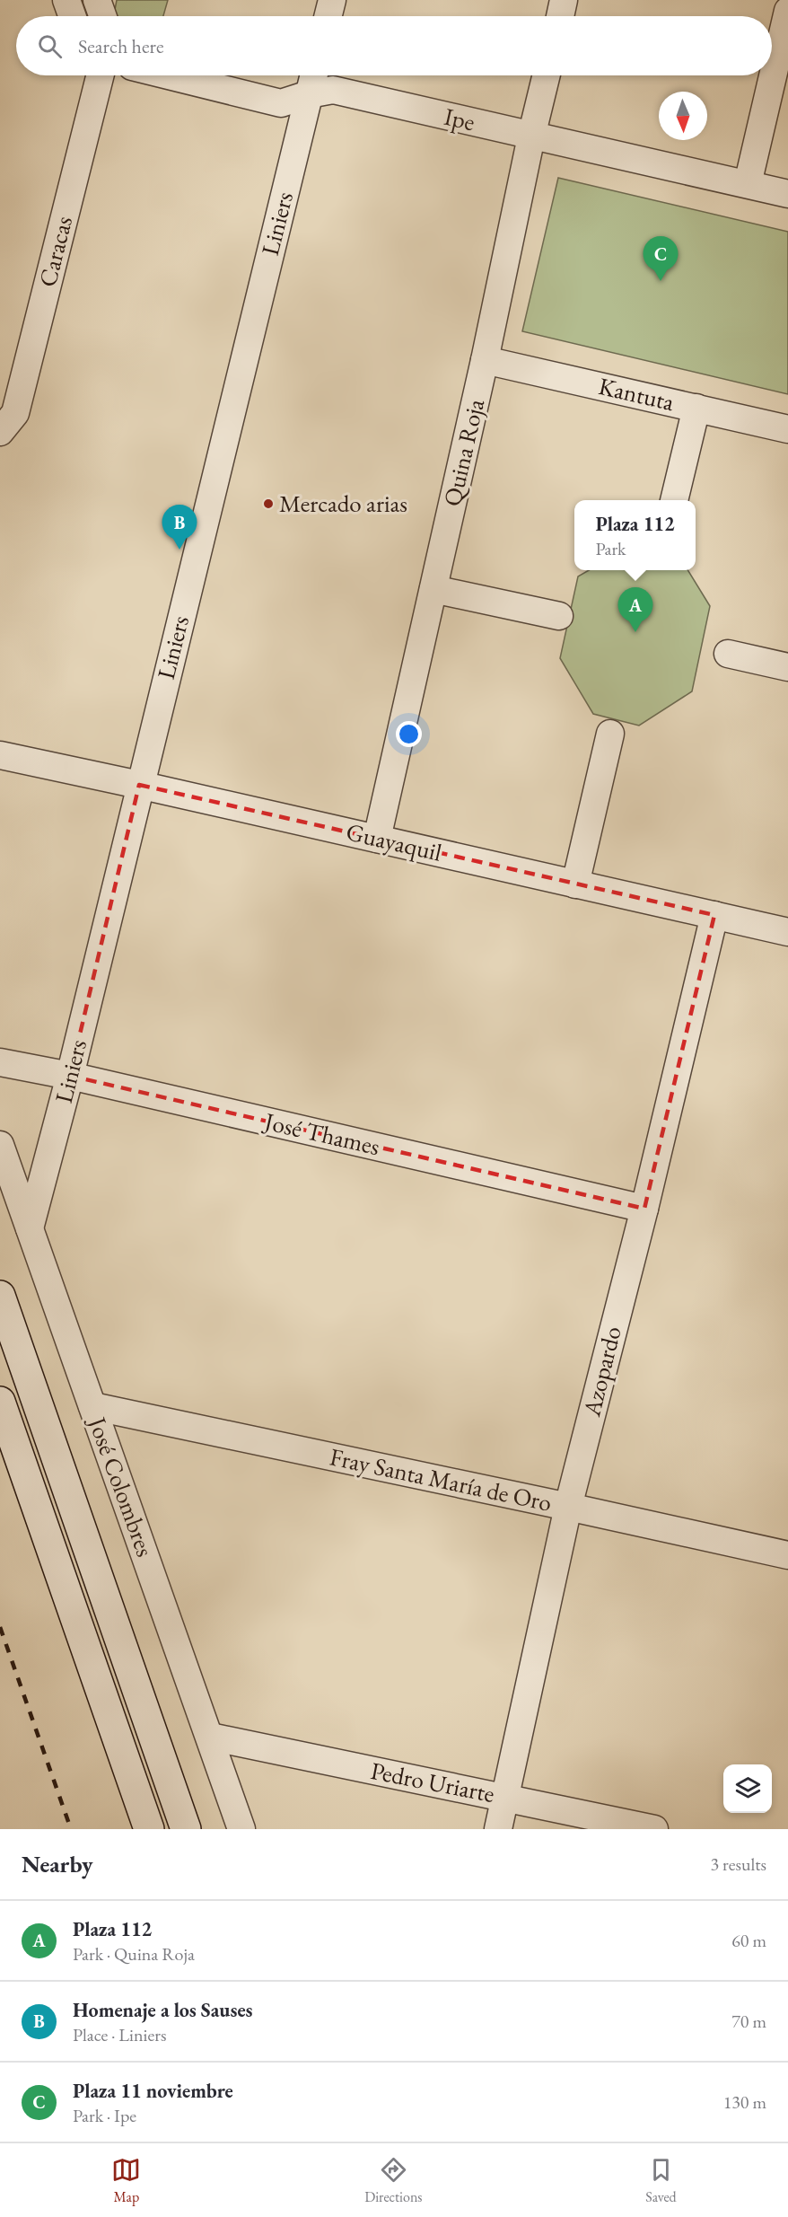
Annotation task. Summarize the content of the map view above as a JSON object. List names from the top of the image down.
{
  "streets": {
    "main road": ["José Colombres"],
    "street": [
      "Ipe",
      "Liniers",
      "Caracas",
      "Kantuta",
      "Quina Roja",
      "Guayaquil",
      "José Thames",
      "Azopardo",
      "Fray Santa María de Oro",
      "Pedro Uriarte"
    ]
  },
  "crossings": [
    ["Ipe", "Liniers"],
    ["Ipe", "Quina Roja"],
    ["Liniers", "Guayaquil"],
    ["Liniers", "José Thames"],
    ["Liniers", "José Colombres"],
    ["Kantuta", "Quina Roja"],
    ["Quina Roja", "Guayaquil"],
    ["Guayaquil", "Azopardo"],
    ["José Thames", "Azopardo"],
    ["Azopardo", "Fray Santa María de Oro"],
    ["Azopardo", "Pedro Uriarte"],
    ["Fray Santa María de Oro", "José Colombres"],
    ["José Colombres", "Pedro Uriarte"]
  ],
  "places": ["Mercado arias"],
  "north": "bottom",
  "page": {
    "search": "Search here",
    "pins": ["C", "B", "A"],
    "popup": ["Plaza 112", "Park"],
    "heading": ["Nearby", "3 results"],
    "list": [
      {
        "mark": "A",
        "name": "Plaza 112",
        "note": "Park · Quina Roja",
        "value": "60 m"
      },
      {
        "mark": "B",
        "name": "Homenaje a los Sauses",
        "note": "Place · Liniers",
        "value": "70 m"
      },
      {
        "mark": "C",
        "name": "Plaza 11 noviembre",
        "note": "Park · Ipe",
        "value": "130 m"
      }
    ],
    "nav": ["Map", "Directions", "Saved"]
  }
}
